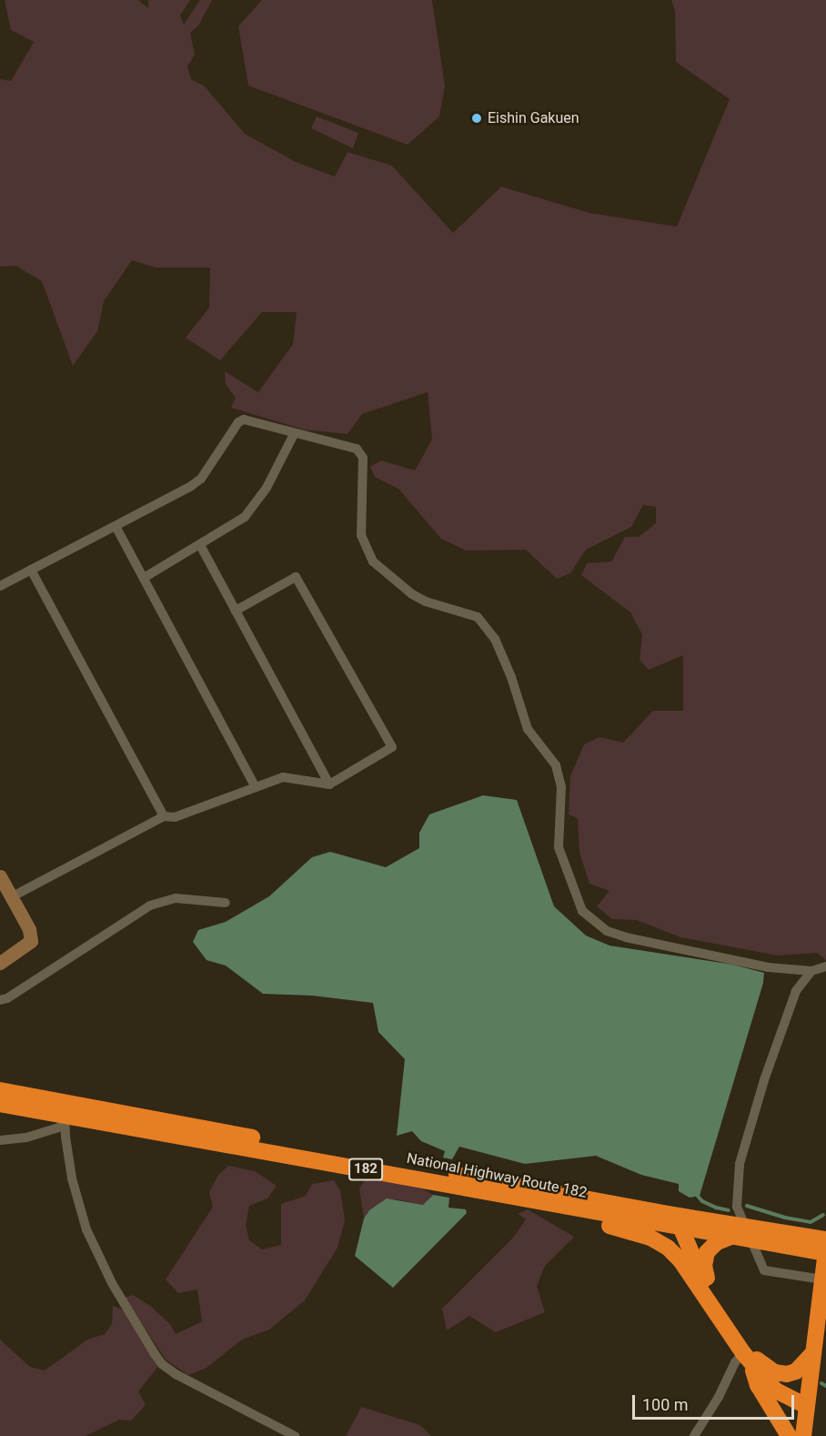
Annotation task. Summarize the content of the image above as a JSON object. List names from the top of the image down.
{
  "streets": {
    "highway": ["182", "National Highway Route 182"]
  },
  "places": ["Eishin Gakuen"],
  "scale_bar": "100 m"
}
